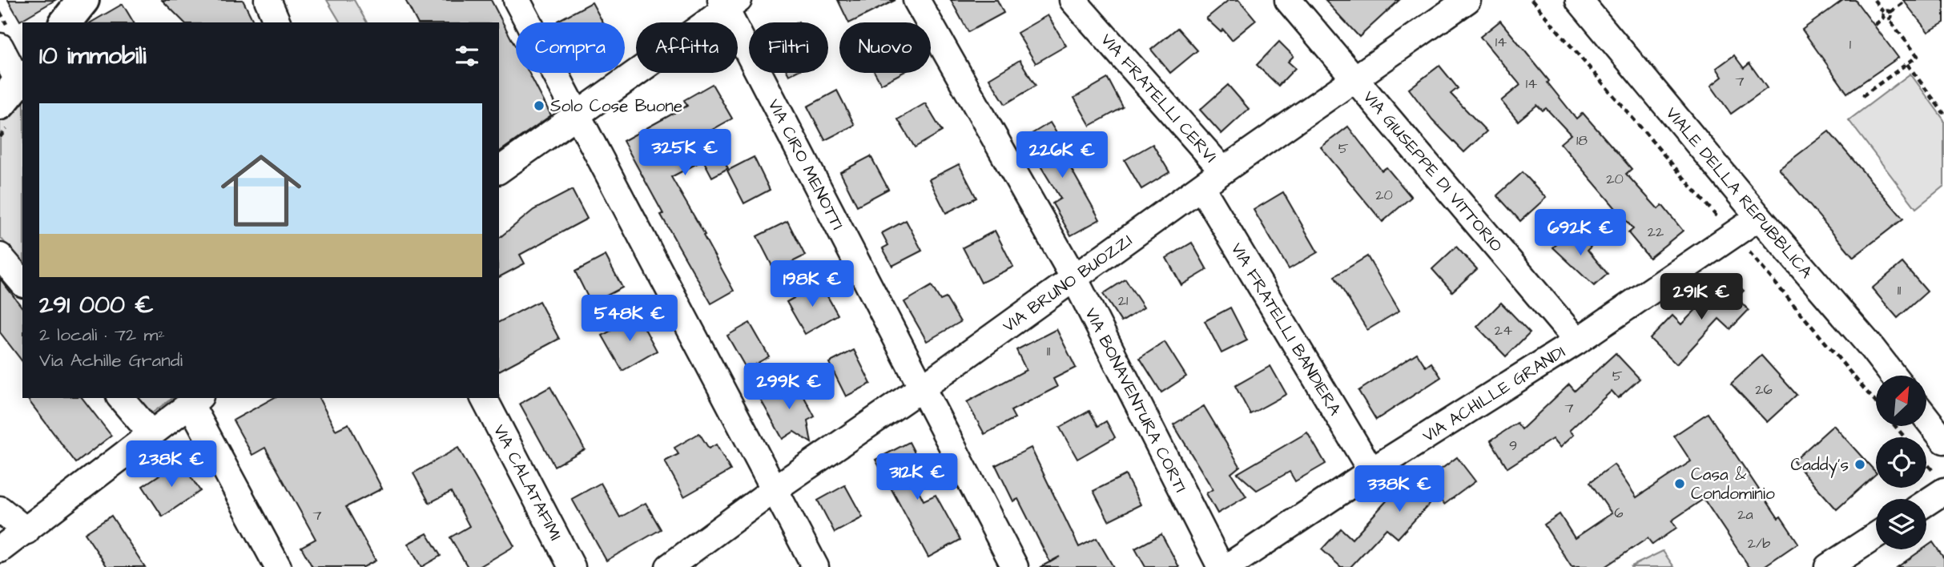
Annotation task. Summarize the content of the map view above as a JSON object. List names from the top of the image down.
{
  "streets": {
    "street": [
      "VIA FRATELLI CERVI",
      "VIA CIRO MENOTTI",
      "VIA GIUSEPPE DI VITTORIO",
      "VIALE DELLA REPUBBLICA",
      "VIA BRUNO BUOZZI",
      "VIA FRATELLI BANDIERA",
      "VIA ACHILLE GRANDI",
      "VIA BONAVENTURA CORTI",
      "VIA CALATAFIMI"
    ]
  },
  "crossings": [
    ["VIA FRATELLI CERVI", "VIA BRUNO BUOZZI"],
    ["VIA CIRO MENOTTI", "VIA BRUNO BUOZZI"],
    ["VIA GIUSEPPE DI VITTORIO", "VIA BRUNO BUOZZI"],
    ["VIA GIUSEPPE DI VITTORIO", "VIA ACHILLE GRANDI"],
    ["VIALE DELLA REPUBBLICA", "VIA ACHILLE GRANDI"],
    ["VIA BRUNO BUOZZI", "VIA FRATELLI BANDIERA"],
    ["VIA BRUNO BUOZZI", "VIA BONAVENTURA CORTI"],
    ["VIA FRATELLI BANDIERA", "VIA ACHILLE GRANDI"]
  ],
  "places": ["Solo Cose Buone", "Caddy's", "Casa & Condominio"],
  "house_numbers": [
    "14",
    "1",
    "7",
    "14",
    "18",
    "5",
    "20",
    "20",
    "22",
    "11",
    "21",
    "24",
    "11",
    "5",
    "26",
    "7",
    "9",
    "6",
    "2a",
    "7",
    "2/b"
  ],
  "north": "top right",
  "page": {
    "chip": [
      "Compra",
      "Affitta",
      "Filtri",
      "Nuovo"
    ],
    "heading": "10 immobili",
    "list": [
      {
        "name": "291 000 €",
        "note": "2 locali · 72 m² · Via Achille Grandi"
      }
    ],
    "price": [
      "325K €",
      "226K €",
      "692K €",
      "198K €",
      "291K €",
      "548K €",
      "299K €",
      "238K €",
      "312K €",
      "338K €"
    ]
  }
}
